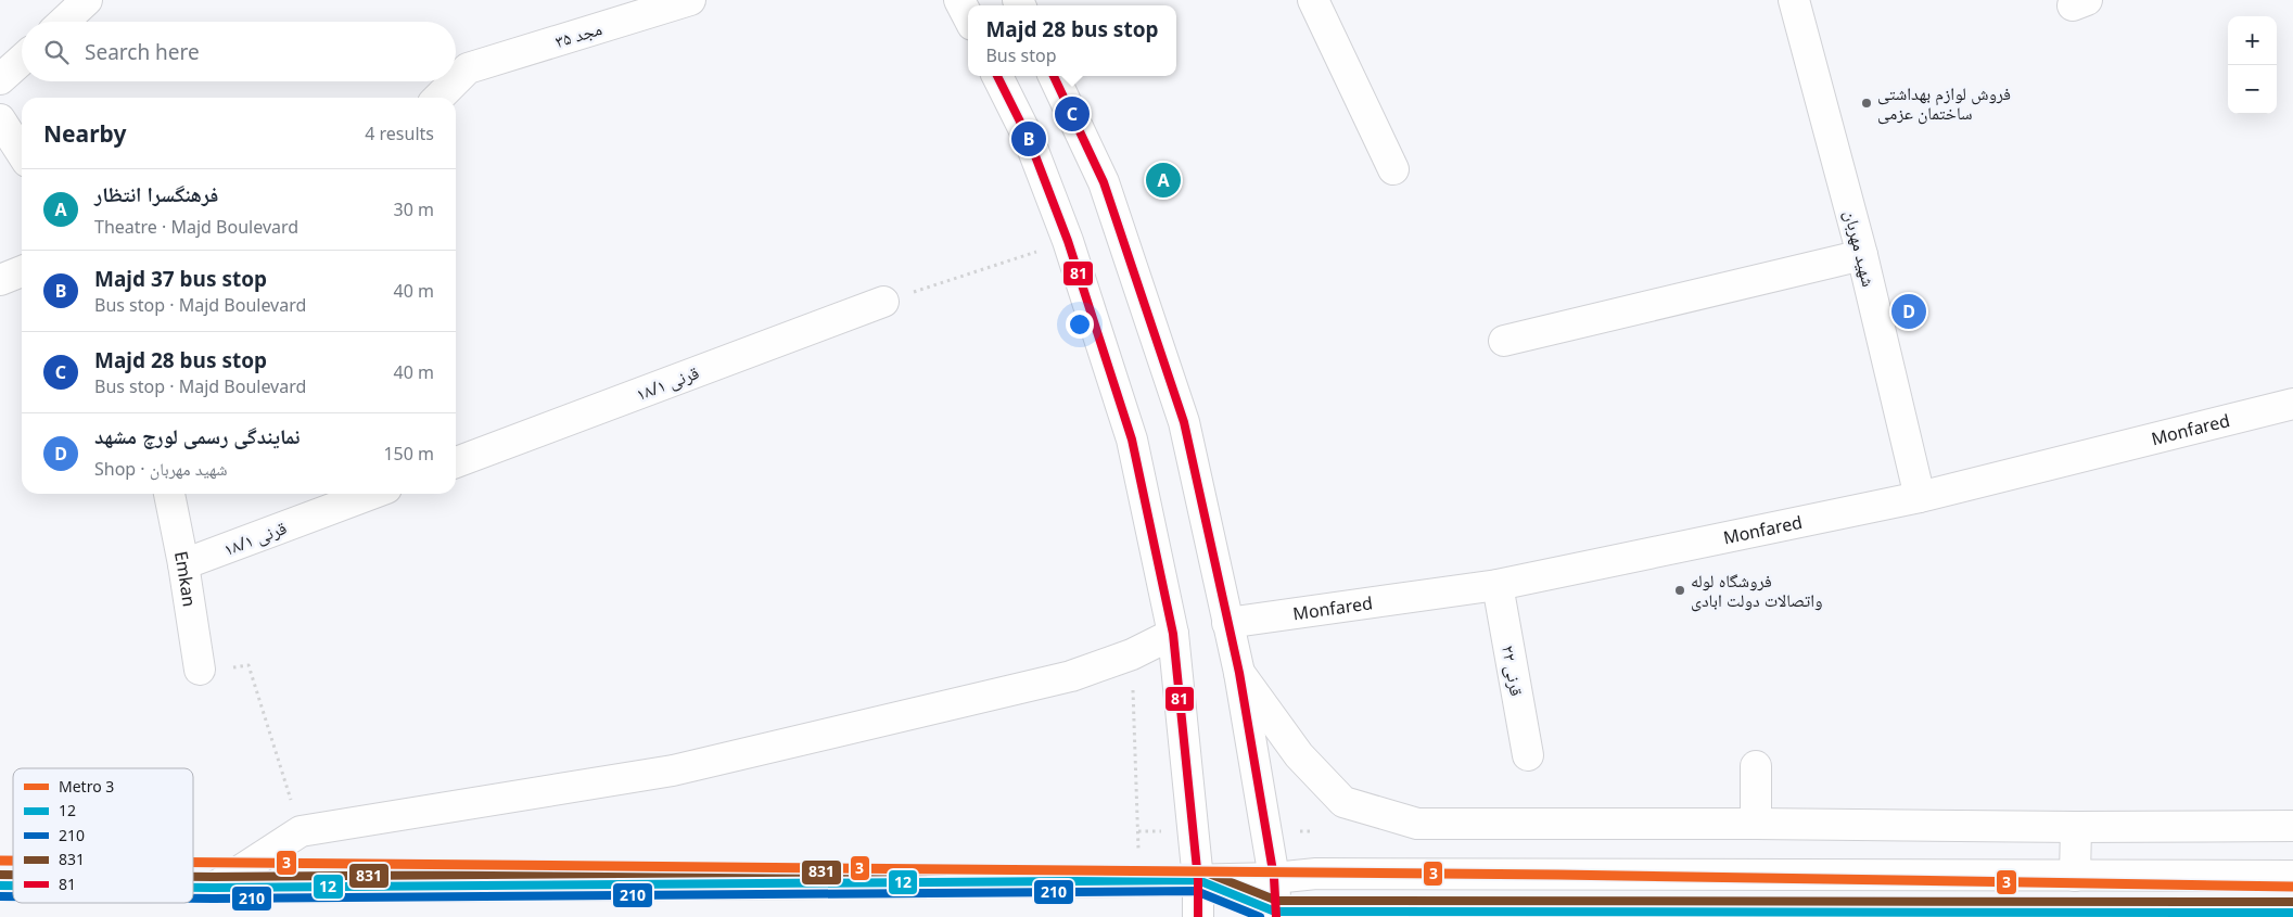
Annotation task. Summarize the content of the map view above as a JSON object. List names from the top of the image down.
{
  "streets": {
    "main road": [
      "مجد ۳۵",
      "شهید مهربان",
      "قرنی ۱۸/۱",
      "Monfared",
      "Emkan",
      "قرنی ۲۲"
    ]
  },
  "crossings": [
    ["شهید مهربان", "Monfared"],
    ["قرنی ۱۸/۱", "Emkan"],
    ["Monfared", "قرنی ۲۲"]
  ],
  "places": ["فروش لوازم بهداشتی ساختمان عزمی", "فروشگاه لوله واتصالات دولت ابادی"],
  "lines": [
    "transit line 81",
    "metro line 3",
    "transit line 831",
    "transit line 12",
    "transit line 210"
  ],
  "legend": [
    "Metro 3",
    "12",
    "210",
    "831",
    "81"
  ],
  "page": {
    "popup": ["Majd 28 bus stop", "Bus stop"],
    "map_buttons": ["+", "−"],
    "search": "Search here",
    "pins": [
      "C",
      "B",
      "A",
      "D"
    ],
    "heading": ["Nearby", "4 results"],
    "list": [
      {
        "mark": "A",
        "name": "فرهنگسرا انتظار",
        "note": "Theatre · Majd Boulevard",
        "value": "30 m"
      },
      {
        "mark": "B",
        "name": "Majd 37 bus stop",
        "note": "Bus stop · Majd Boulevard",
        "value": "40 m"
      },
      {
        "mark": "C",
        "name": "Majd 28 bus stop",
        "note": "Bus stop · Majd Boulevard",
        "value": "40 m"
      },
      {
        "mark": "D",
        "name": "نمایندگی رسمی لورچ مشهد",
        "note": "Shop · شهید مهربان",
        "value": "150 m"
      }
    ]
  }
}
